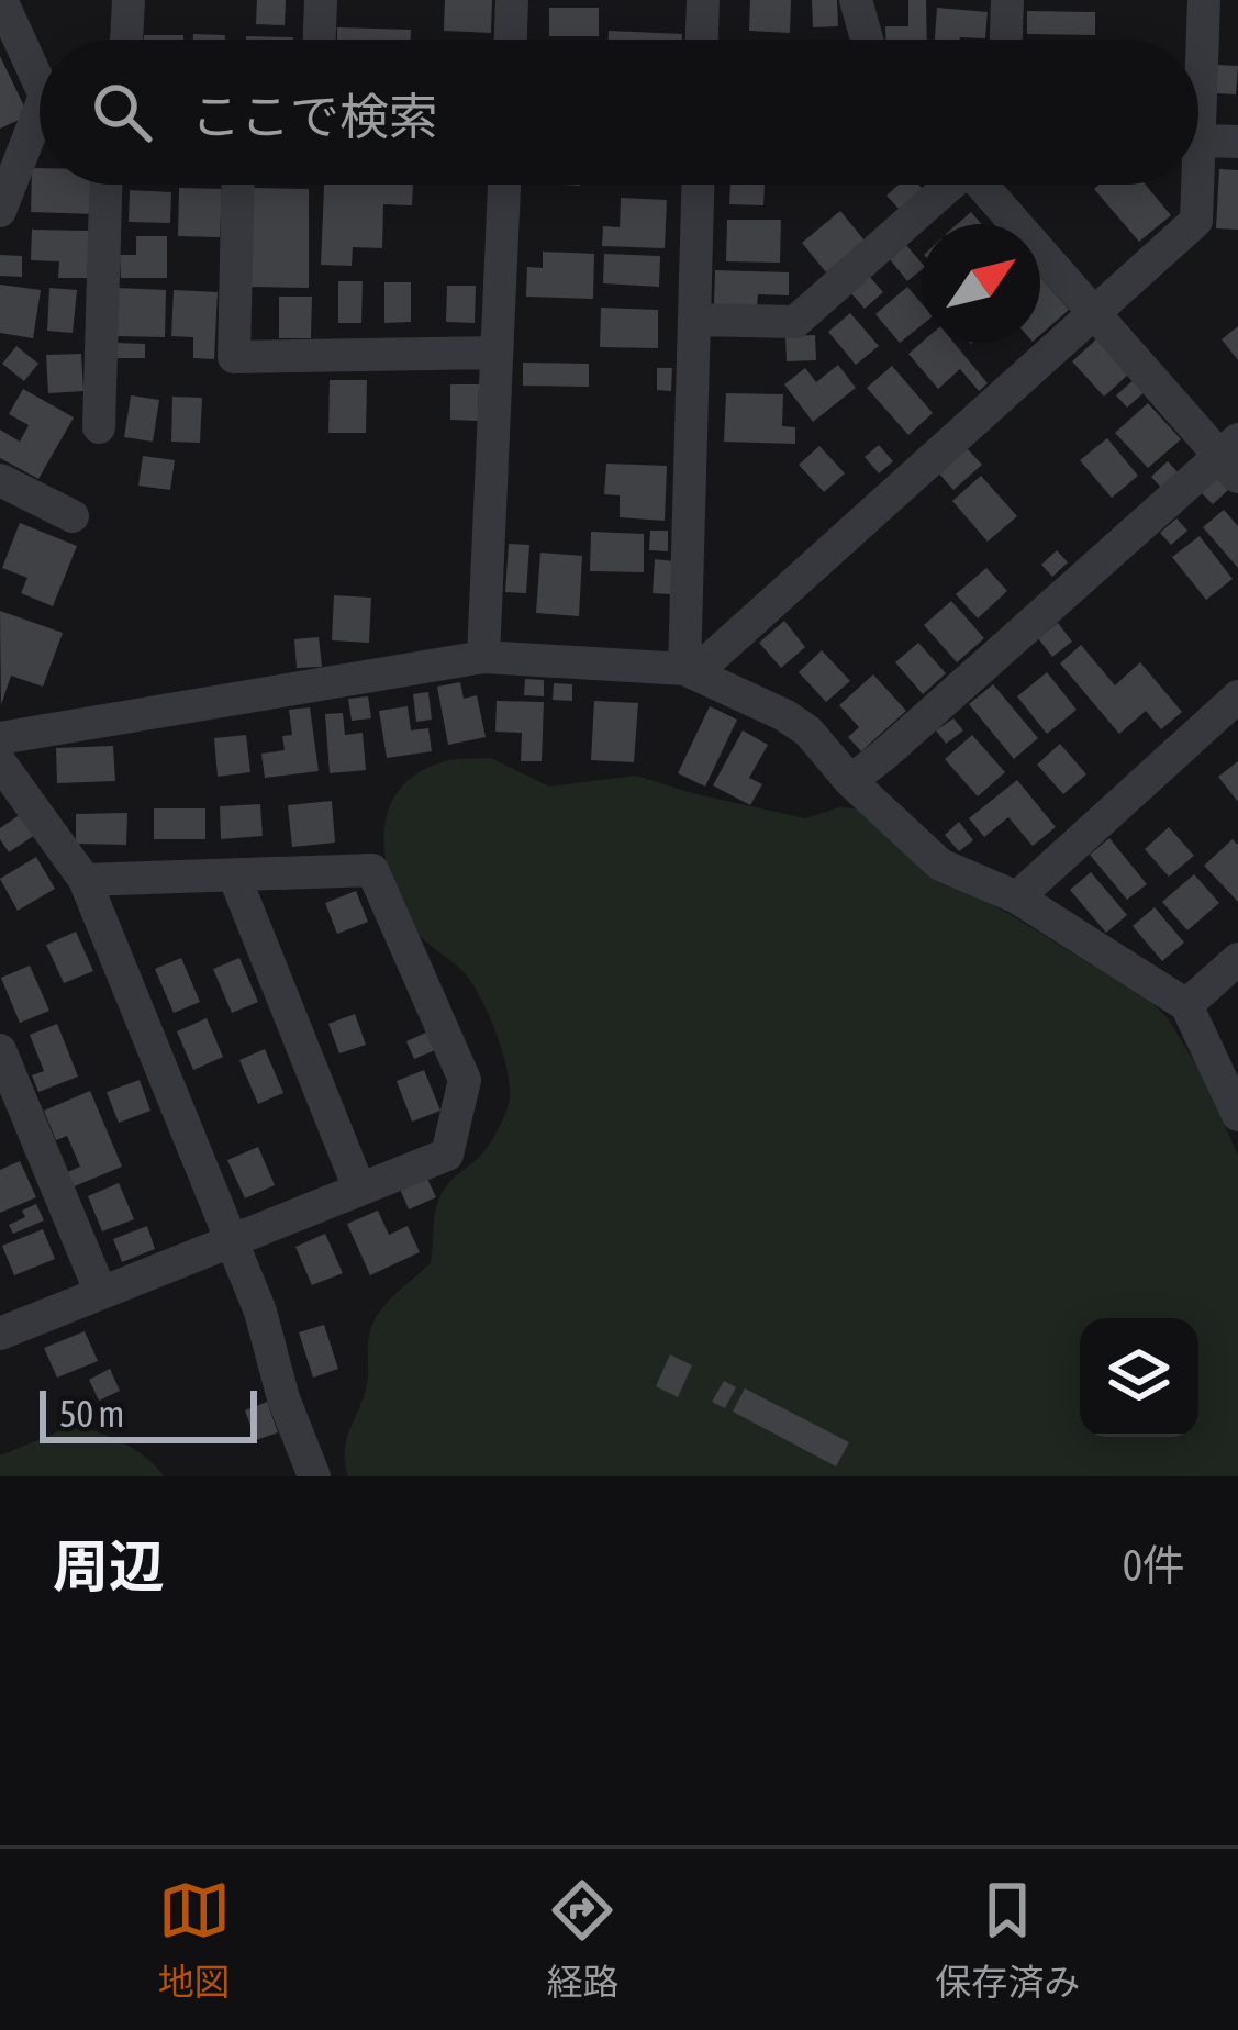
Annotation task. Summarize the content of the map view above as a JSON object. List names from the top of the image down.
{
  "scale_bar": "50 m",
  "north": "top right",
  "page": {
    "search": "ここで検索",
    "scale": "50 m",
    "heading": ["周辺", "0件"],
    "nav": ["地図", "経路", "保存済み"]
  }
}
